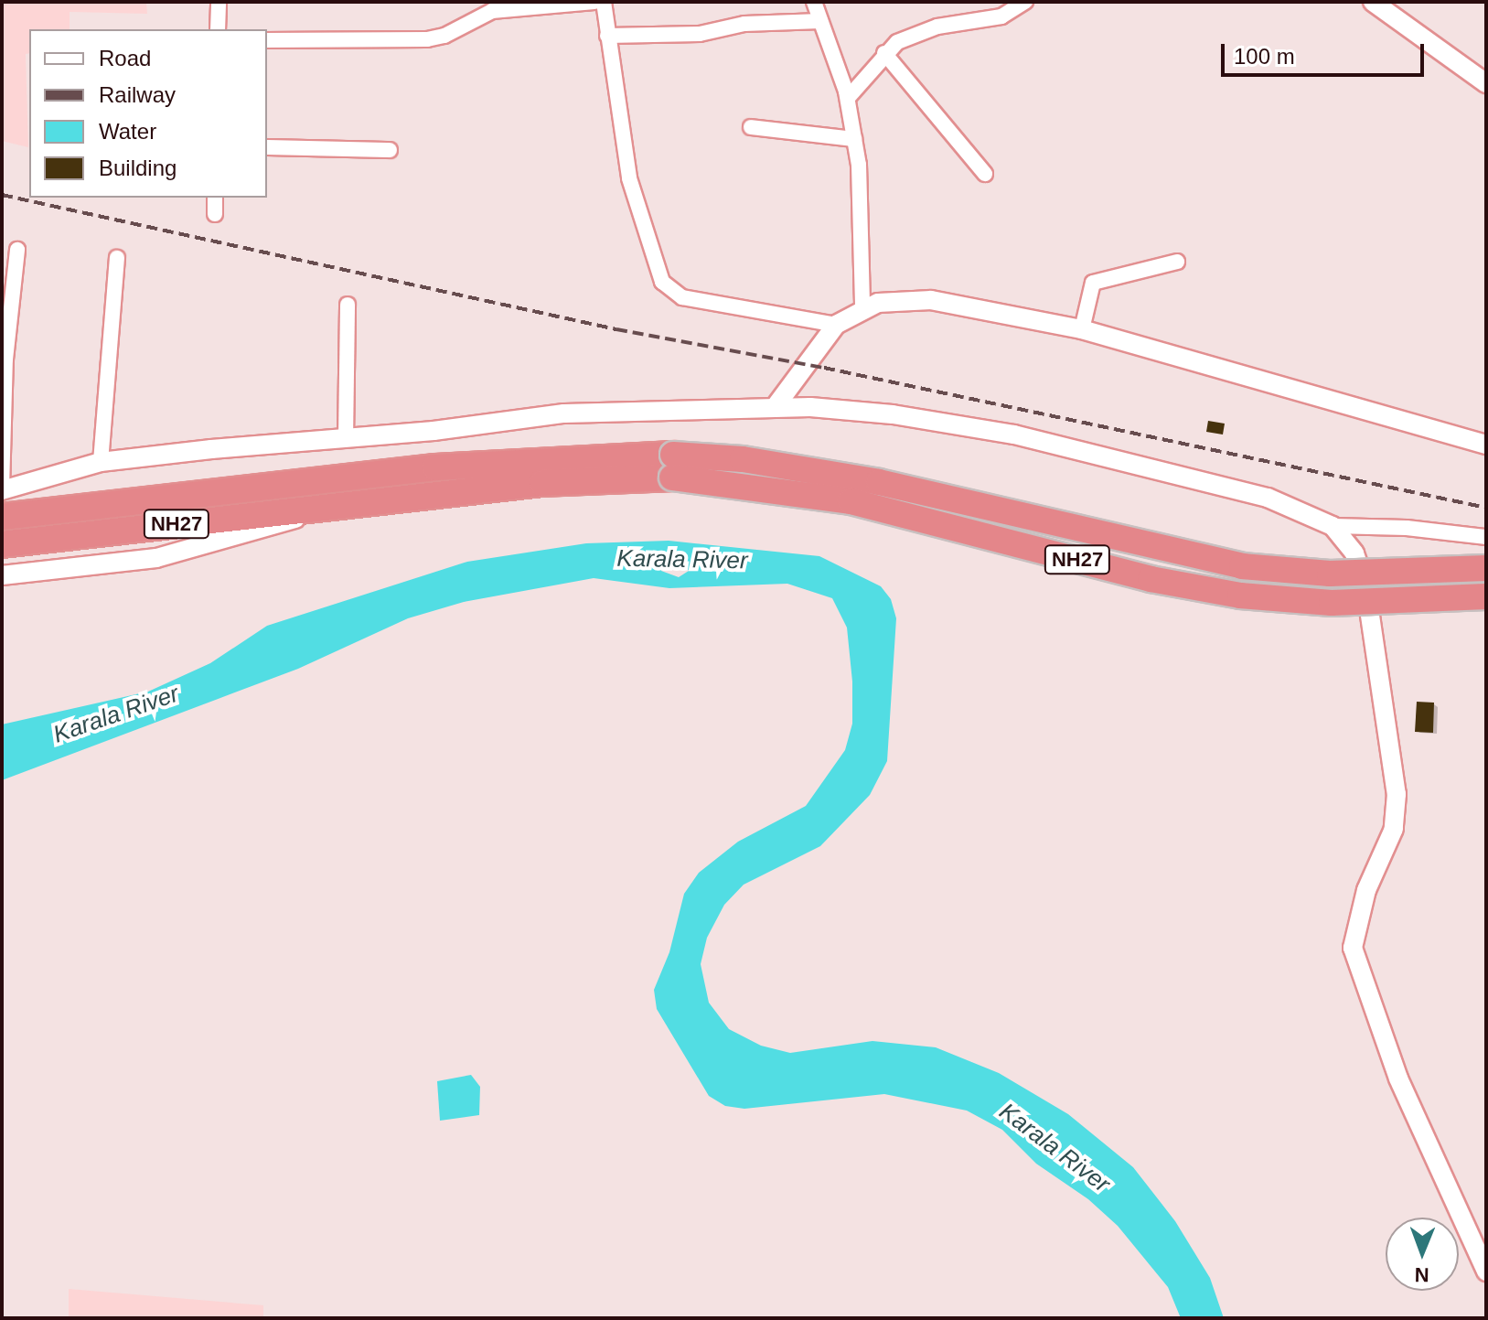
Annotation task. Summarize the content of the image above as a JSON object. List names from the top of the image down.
{
  "streets": {
    "highway": ["NH27"]
  },
  "water": ["Karala River"],
  "legend": [
    "Road",
    "Railway",
    "Water",
    "Building"
  ],
  "scale_bar": "100 m",
  "north": "bottom"
}
